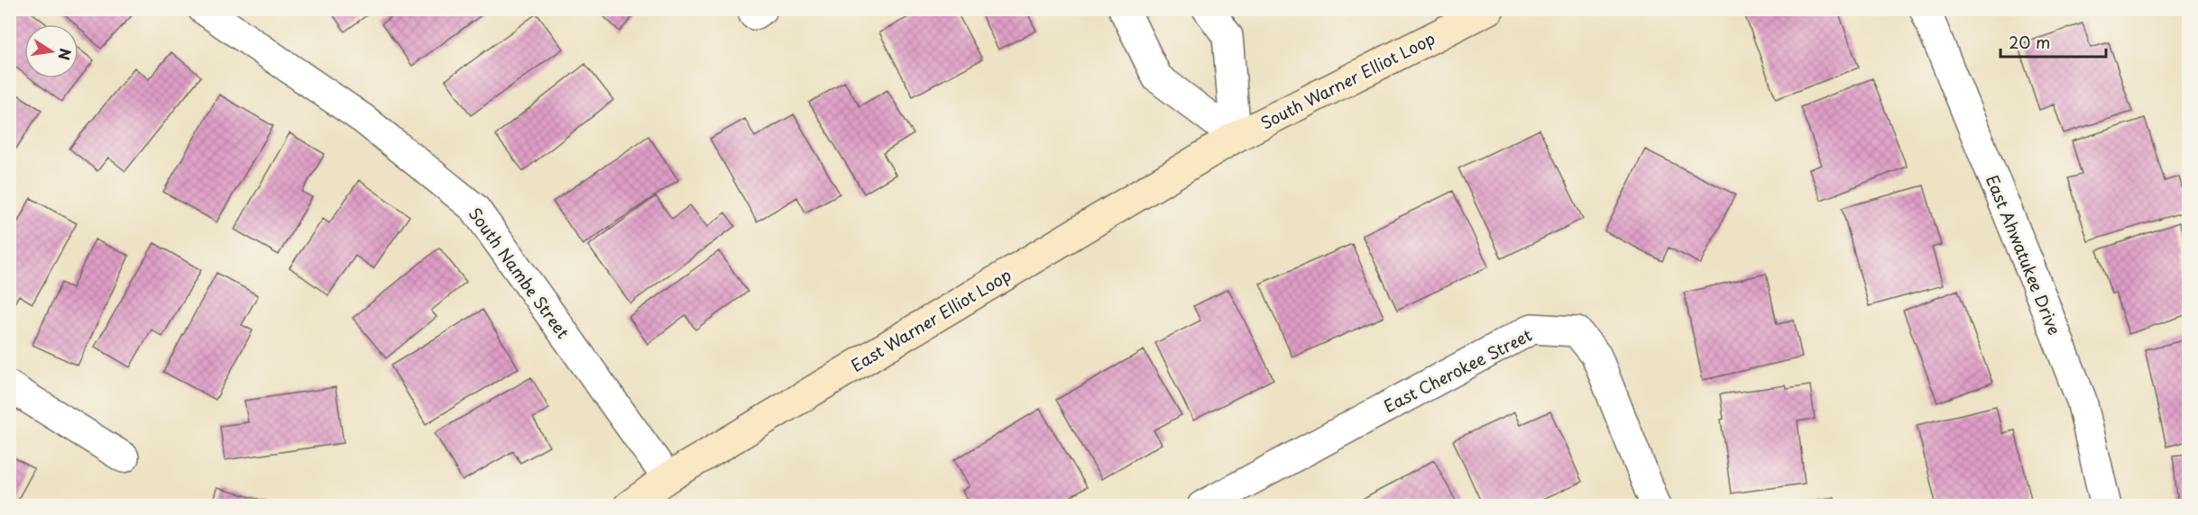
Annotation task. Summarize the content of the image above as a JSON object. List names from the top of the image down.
{
  "streets": {
    "main road": ["South Warner Elliot Loop", "East Warner Elliot Loop"],
    "street": ["East Ahwatukee Drive", "South Nambe Street", "East Cherokee Street"]
  },
  "crossings": [
    ["South Warner Elliot Loop", "East Warner Elliot Loop"],
    ["South Nambe Street", "East Warner Elliot Loop"]
  ],
  "scale_bar": "20 m",
  "north": "right"
}
